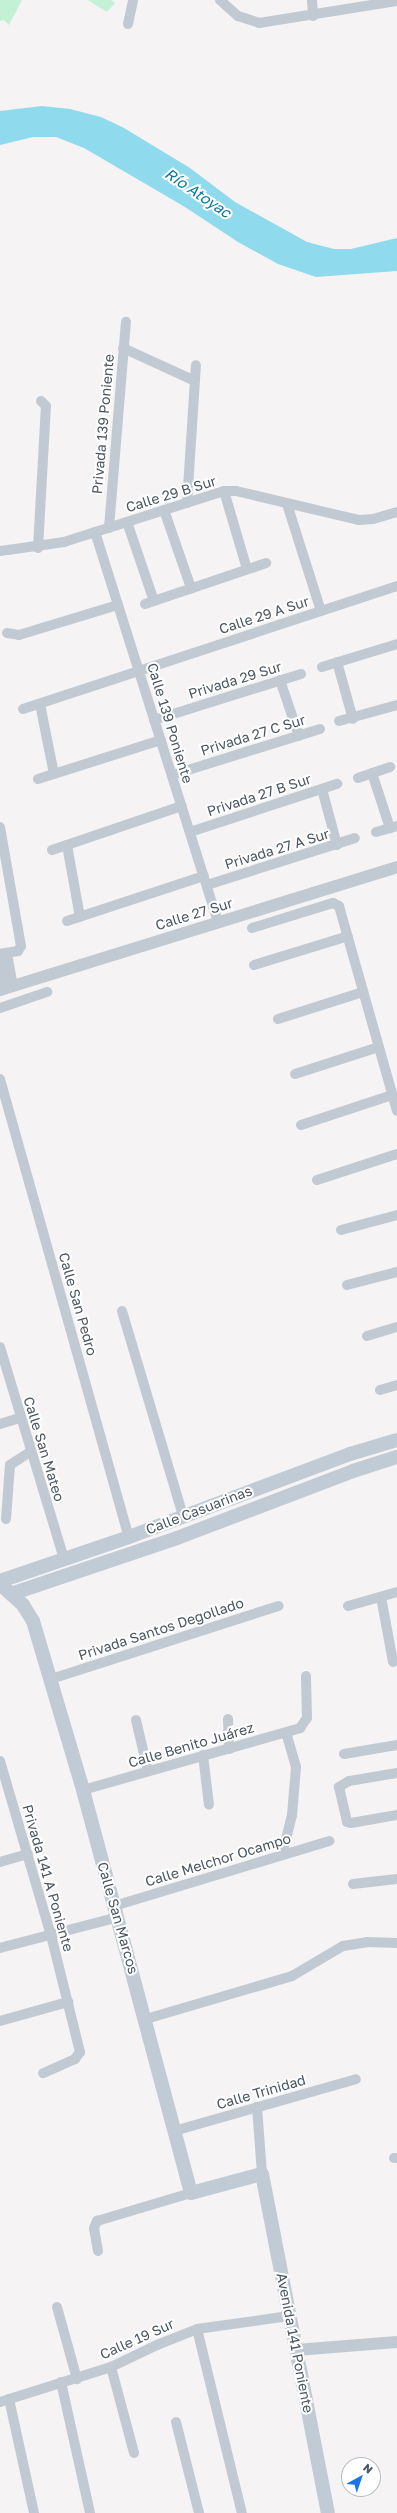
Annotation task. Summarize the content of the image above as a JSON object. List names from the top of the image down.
{
  "streets": {
    "main road": ["Calle Casuarinas", "Calle San Marcos", "Avenida 141 Poniente"],
    "street": [
      "Privada 139 Poniente",
      "Calle 29 B Sur",
      "Calle 29 A Sur",
      "Privada 29 Sur",
      "Calle 139 Poniente",
      "Privada 27 C Sur",
      "Privada 27 B Sur",
      "Privada 27 A Sur",
      "Calle 27 Sur",
      "Calle San Pedro",
      "Calle San Mateo",
      "Privada Santos Degollado",
      "Calle Benito Juárez",
      "Calle Melchor Ocampo",
      "Privada 141 A Poniente",
      "Calle Trinidad",
      "Calle 19 Sur"
    ]
  },
  "crossings": [
    ["Privada 139 Poniente", "Calle 29 B Sur"],
    ["Calle 29 B Sur", "Calle 139 Poniente"],
    ["Calle 29 A Sur", "Calle 139 Poniente"],
    ["Privada 29 Sur", "Calle 139 Poniente"],
    ["Calle 139 Poniente", "Privada 27 C Sur"],
    ["Calle 139 Poniente", "Privada 27 B Sur"],
    ["Calle 139 Poniente", "Privada 27 A Sur"],
    ["Calle 139 Poniente", "Calle 27 Sur"],
    ["Calle San Pedro", "Calle Casuarinas"],
    ["Calle San Mateo", "Calle Casuarinas"],
    ["Calle Casuarinas", "Calle San Marcos"],
    ["Privada Santos Degollado", "Calle San Marcos"],
    ["Calle Benito Juárez", "Calle San Marcos"],
    ["Calle Melchor Ocampo", "Privada 141 A Poniente"],
    ["Calle Melchor Ocampo", "Calle San Marcos"],
    ["Calle San Marcos", "Calle Trinidad"],
    ["Calle 19 Sur", "Avenida 141 Poniente"]
  ],
  "water": ["Río Atoyac"],
  "north": "top right"
}
